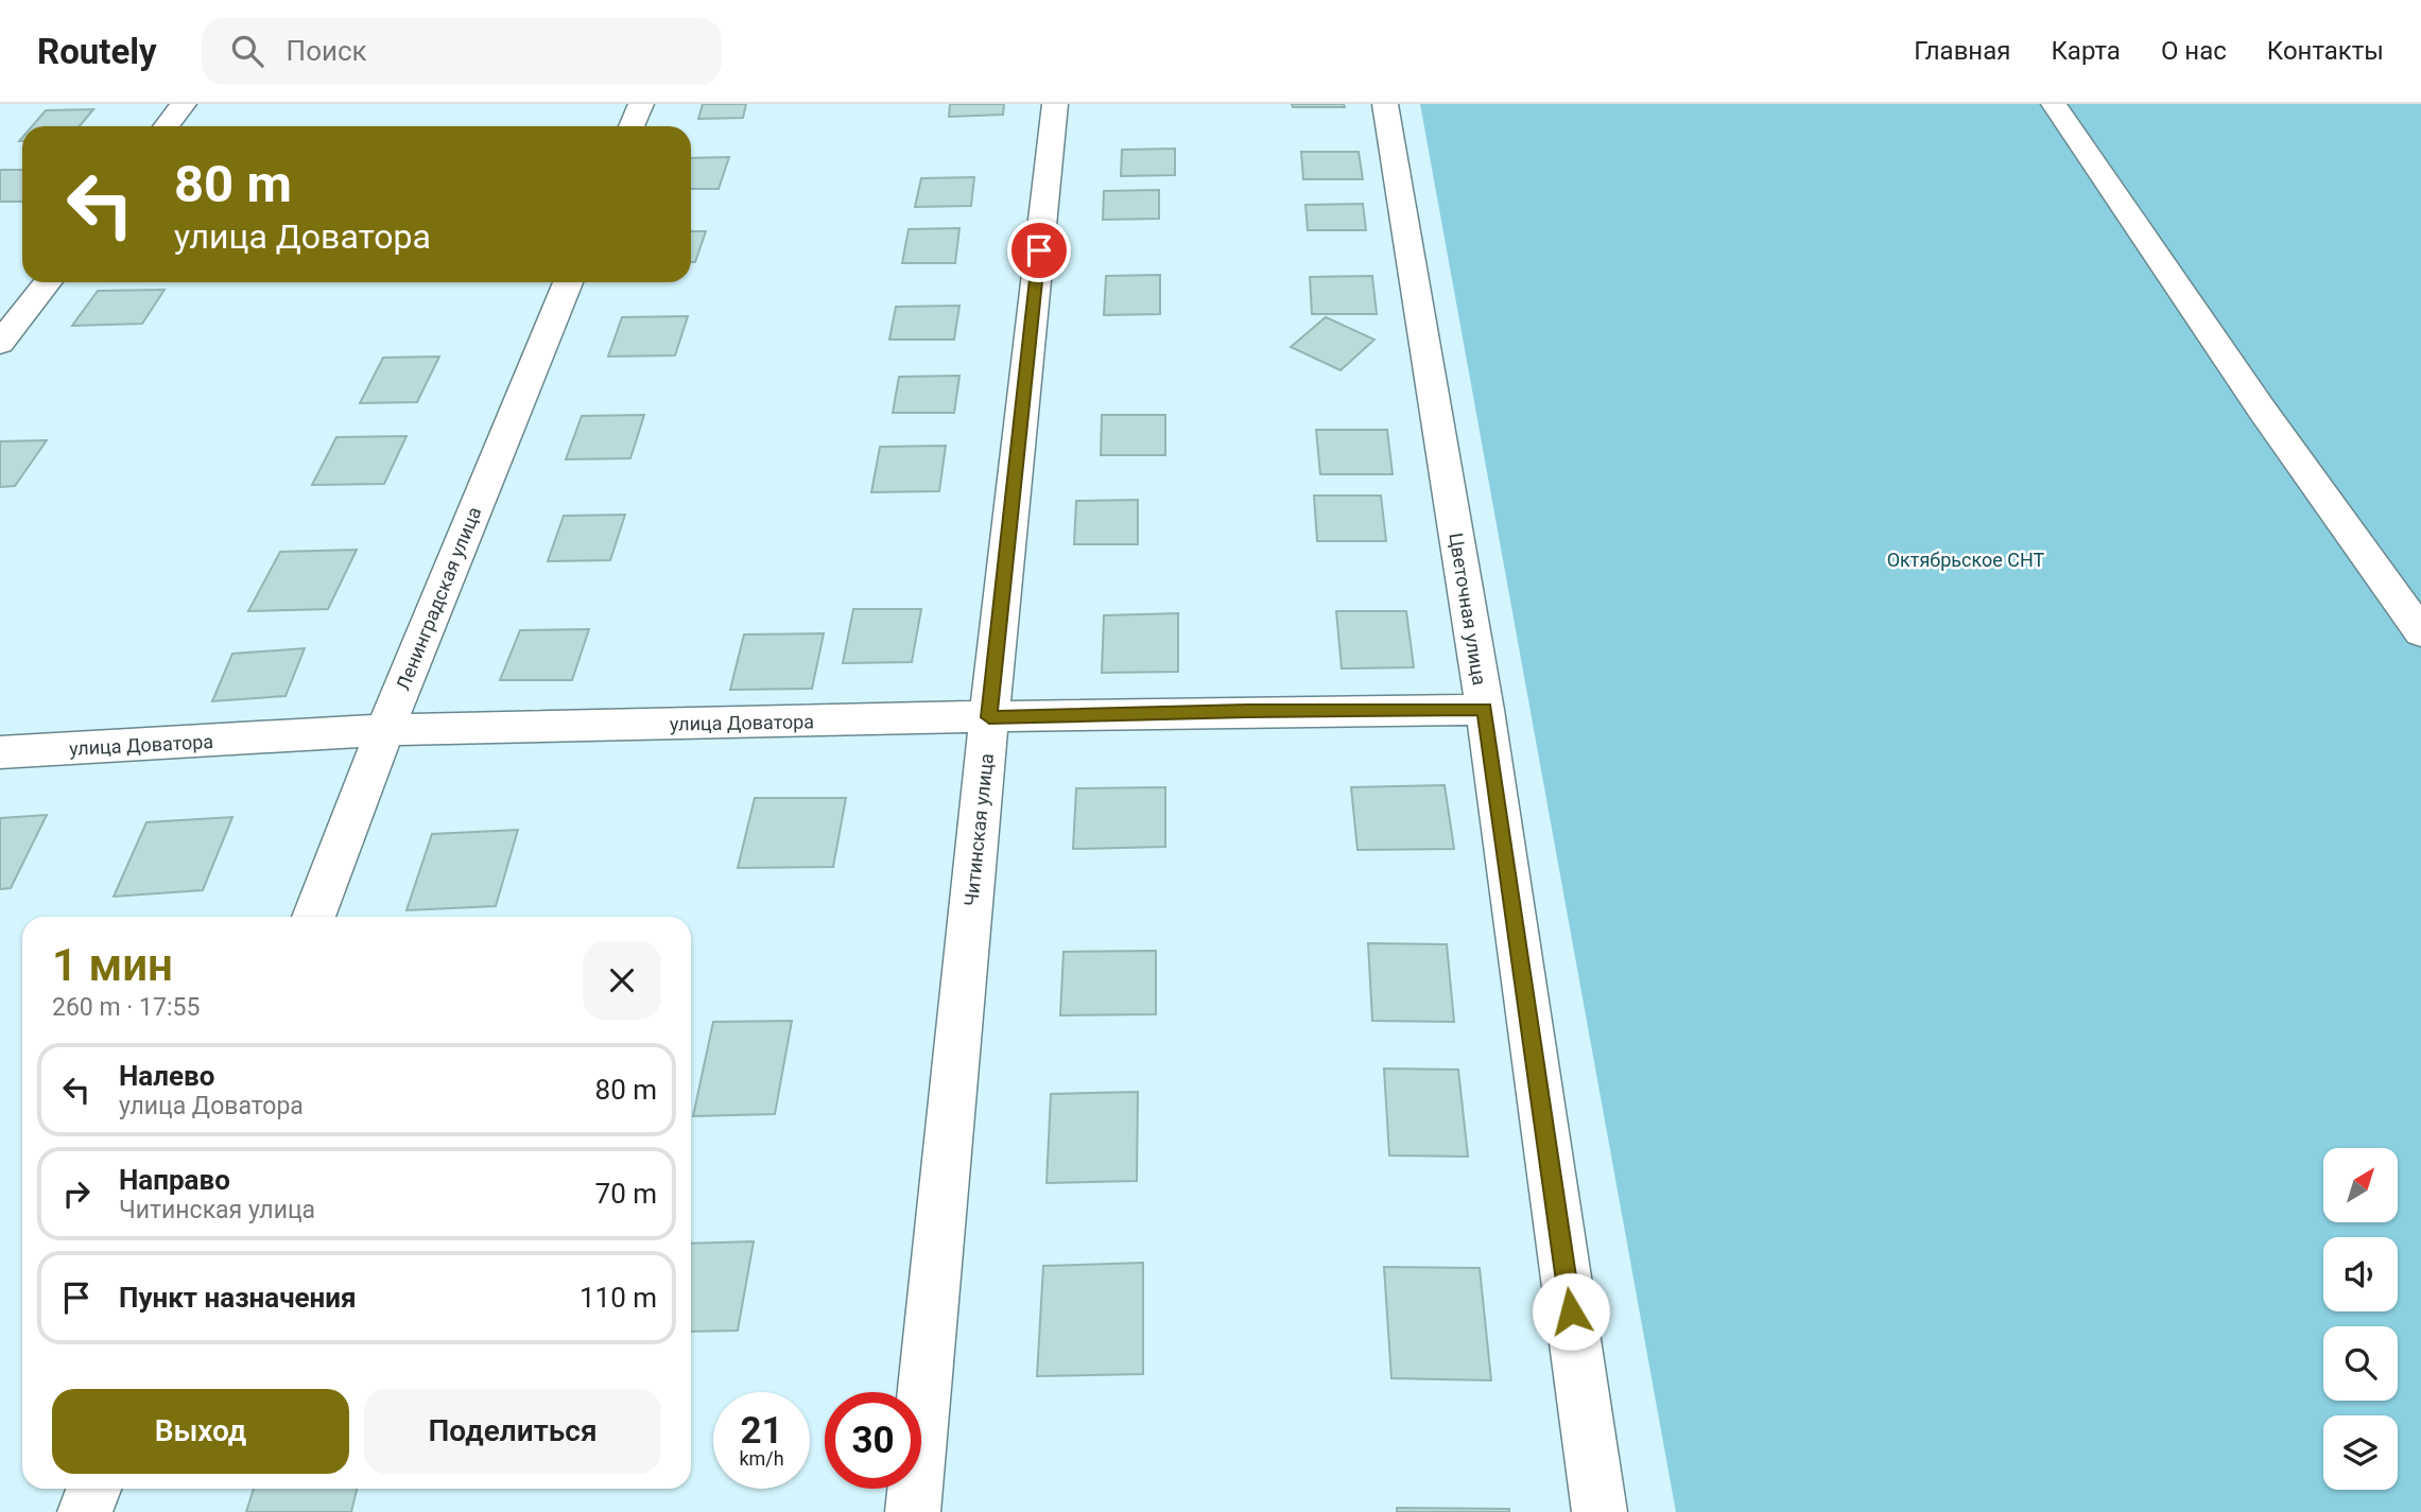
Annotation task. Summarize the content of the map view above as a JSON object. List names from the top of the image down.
{
  "streets": {
    "street": [
      "Ленинградская улица",
      "Цветочная улица",
      "улица Доватора",
      "Читинская улица"
    ]
  },
  "crossings": [
    ["Ленинградская улица", "улица Доватора"],
    ["Цветочная улица", "улица Доватора"],
    ["улица Доватора", "Читинская улица"]
  ],
  "parks": ["Октябрьское СНТ"],
  "north": "top right",
  "page": {
    "header": "Routely",
    "search": "Поиск",
    "nav": [
      "Главная",
      "Карта",
      "О нас",
      "Контакты"
    ],
    "turn": ["80 m", "улица Доватора"],
    "heading": ["1 мин", "260 m · 17:55"],
    "list": [
      {
        "name": "Налево",
        "note": "улица Доватора",
        "value": "80 m"
      },
      {
        "name": "Направо",
        "note": "Читинская улица",
        "value": "70 m"
      },
      {
        "name": "Пункт назначения",
        "value": "110 m"
      }
    ],
    "buttons": ["Выход", "Поделиться"],
    "speed": "21 km/h",
    "limit": "30"
  }
}
